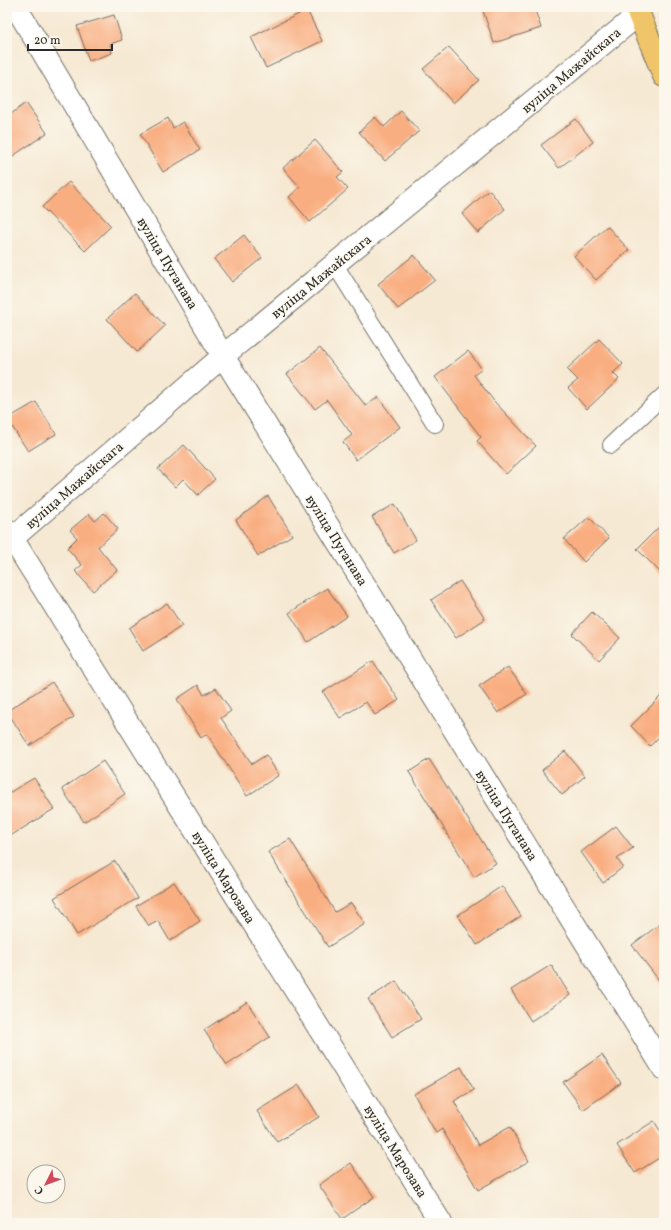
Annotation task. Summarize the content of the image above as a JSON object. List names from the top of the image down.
{
  "streets": {
    "street": ["вуліца Мажайскага", "вуліца Пуганава", "вуліца Марозава"]
  },
  "crossings": [
    ["вуліца Мажайскага", "вуліца Пуганава"],
    ["вуліца Мажайскага", "вуліца Марозава"]
  ],
  "scale_bar": "20 m",
  "north": "bottom left"
}
